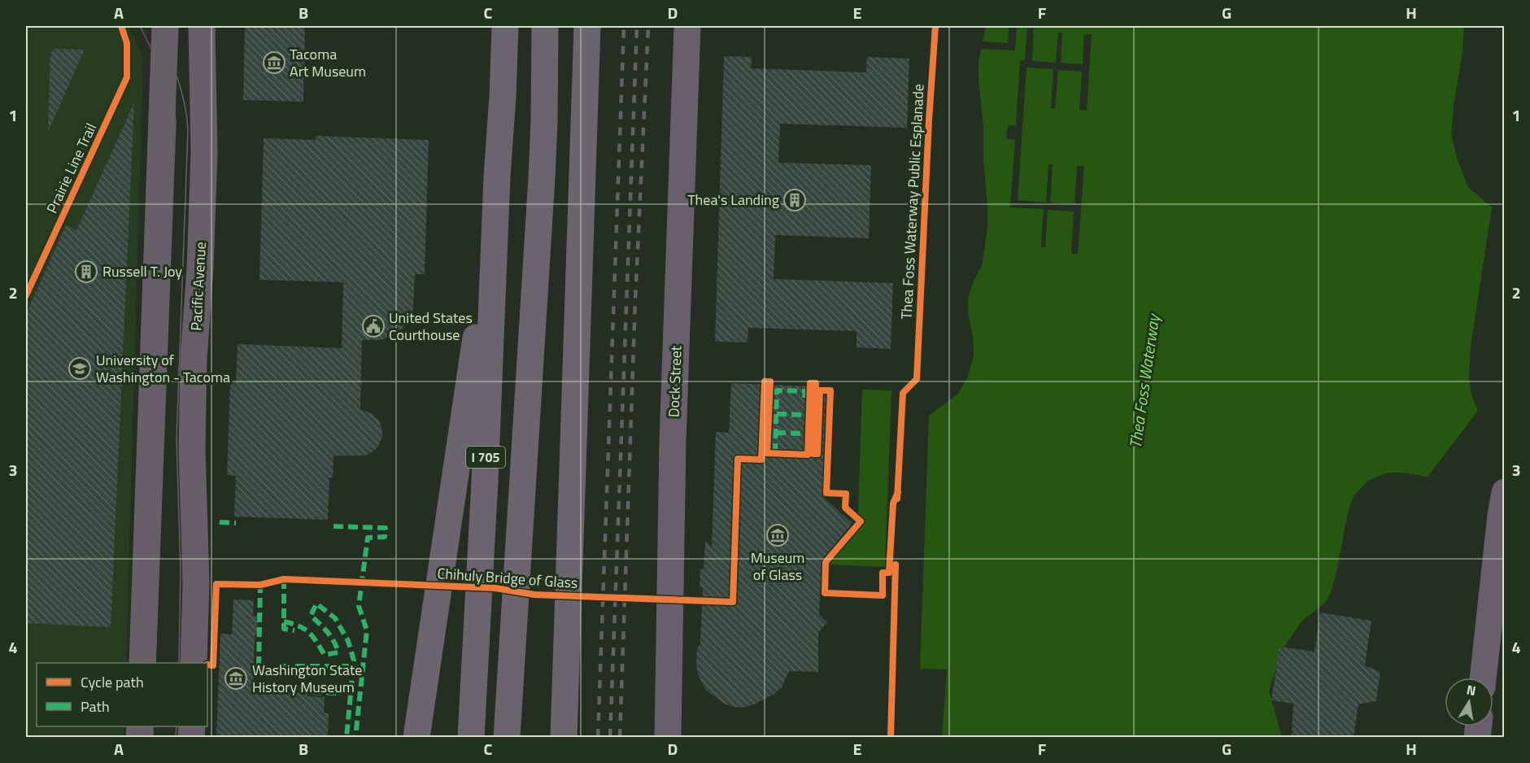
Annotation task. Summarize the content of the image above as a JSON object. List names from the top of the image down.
{
  "streets": {
    "highway": ["I 705"],
    "main road": ["Pacific Avenue"],
    "street": ["Dock Street"],
    "cycle path": ["Prairie Line Trail", "Thea Foss Waterway Public Esplanade", "Chihuly Bridge of Glass"]
  },
  "water": ["Thea Foss Waterway"],
  "places": {
    "museum": ["Tacoma Art Museum", "Museum of Glass", "Washington State History Museum"],
    "building": ["Thea's Landing", "Russell T. Joy"],
    "public building": ["United States Courthouse"],
    "school or university": ["University of Washington - Tacoma"]
  },
  "legend": ["Cycle path", "Path"],
  "north": "top",
  "grid": {
    "columns": [
      "A",
      "B",
      "C",
      "D",
      "E",
      "F",
      "G",
      "H"
    ],
    "rows": [
      "1",
      "2",
      "3",
      "4"
    ]
  }
}
